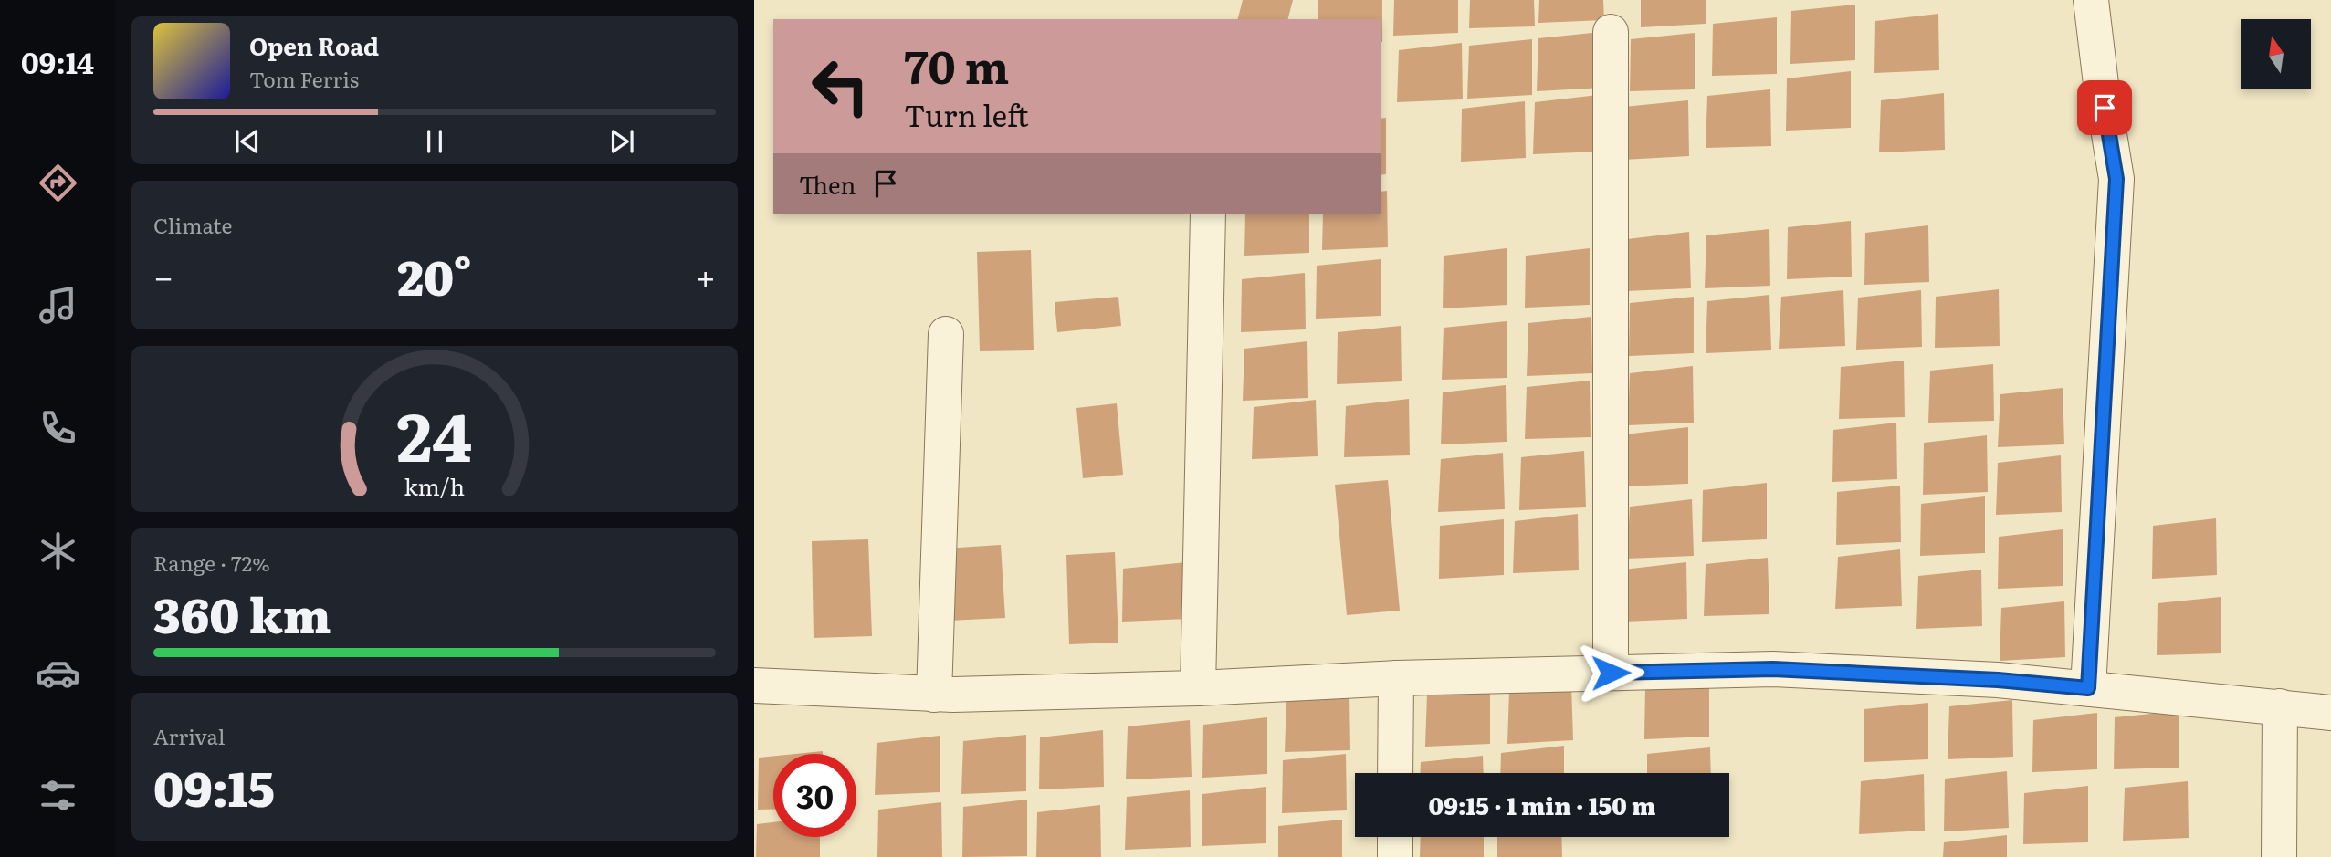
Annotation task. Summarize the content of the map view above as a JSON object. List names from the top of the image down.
{
  "north": "top",
  "page": {
    "tabs": "09:14",
    "turn": ["70 m", "Turn left"],
    "song": ["Open Road", "Tom Ferris"],
    "then": "Then",
    "tile": [
      "Climate",
      ["Range · 72%", "360 km"],
      ["Arrival", "09:15"]
    ],
    "heat": ["−", "20°", "+"],
    "limit": "30",
    "trip": "09:15 · 1 min · 150 m",
    "gauge": ["24", "km/h"]
  }
}
